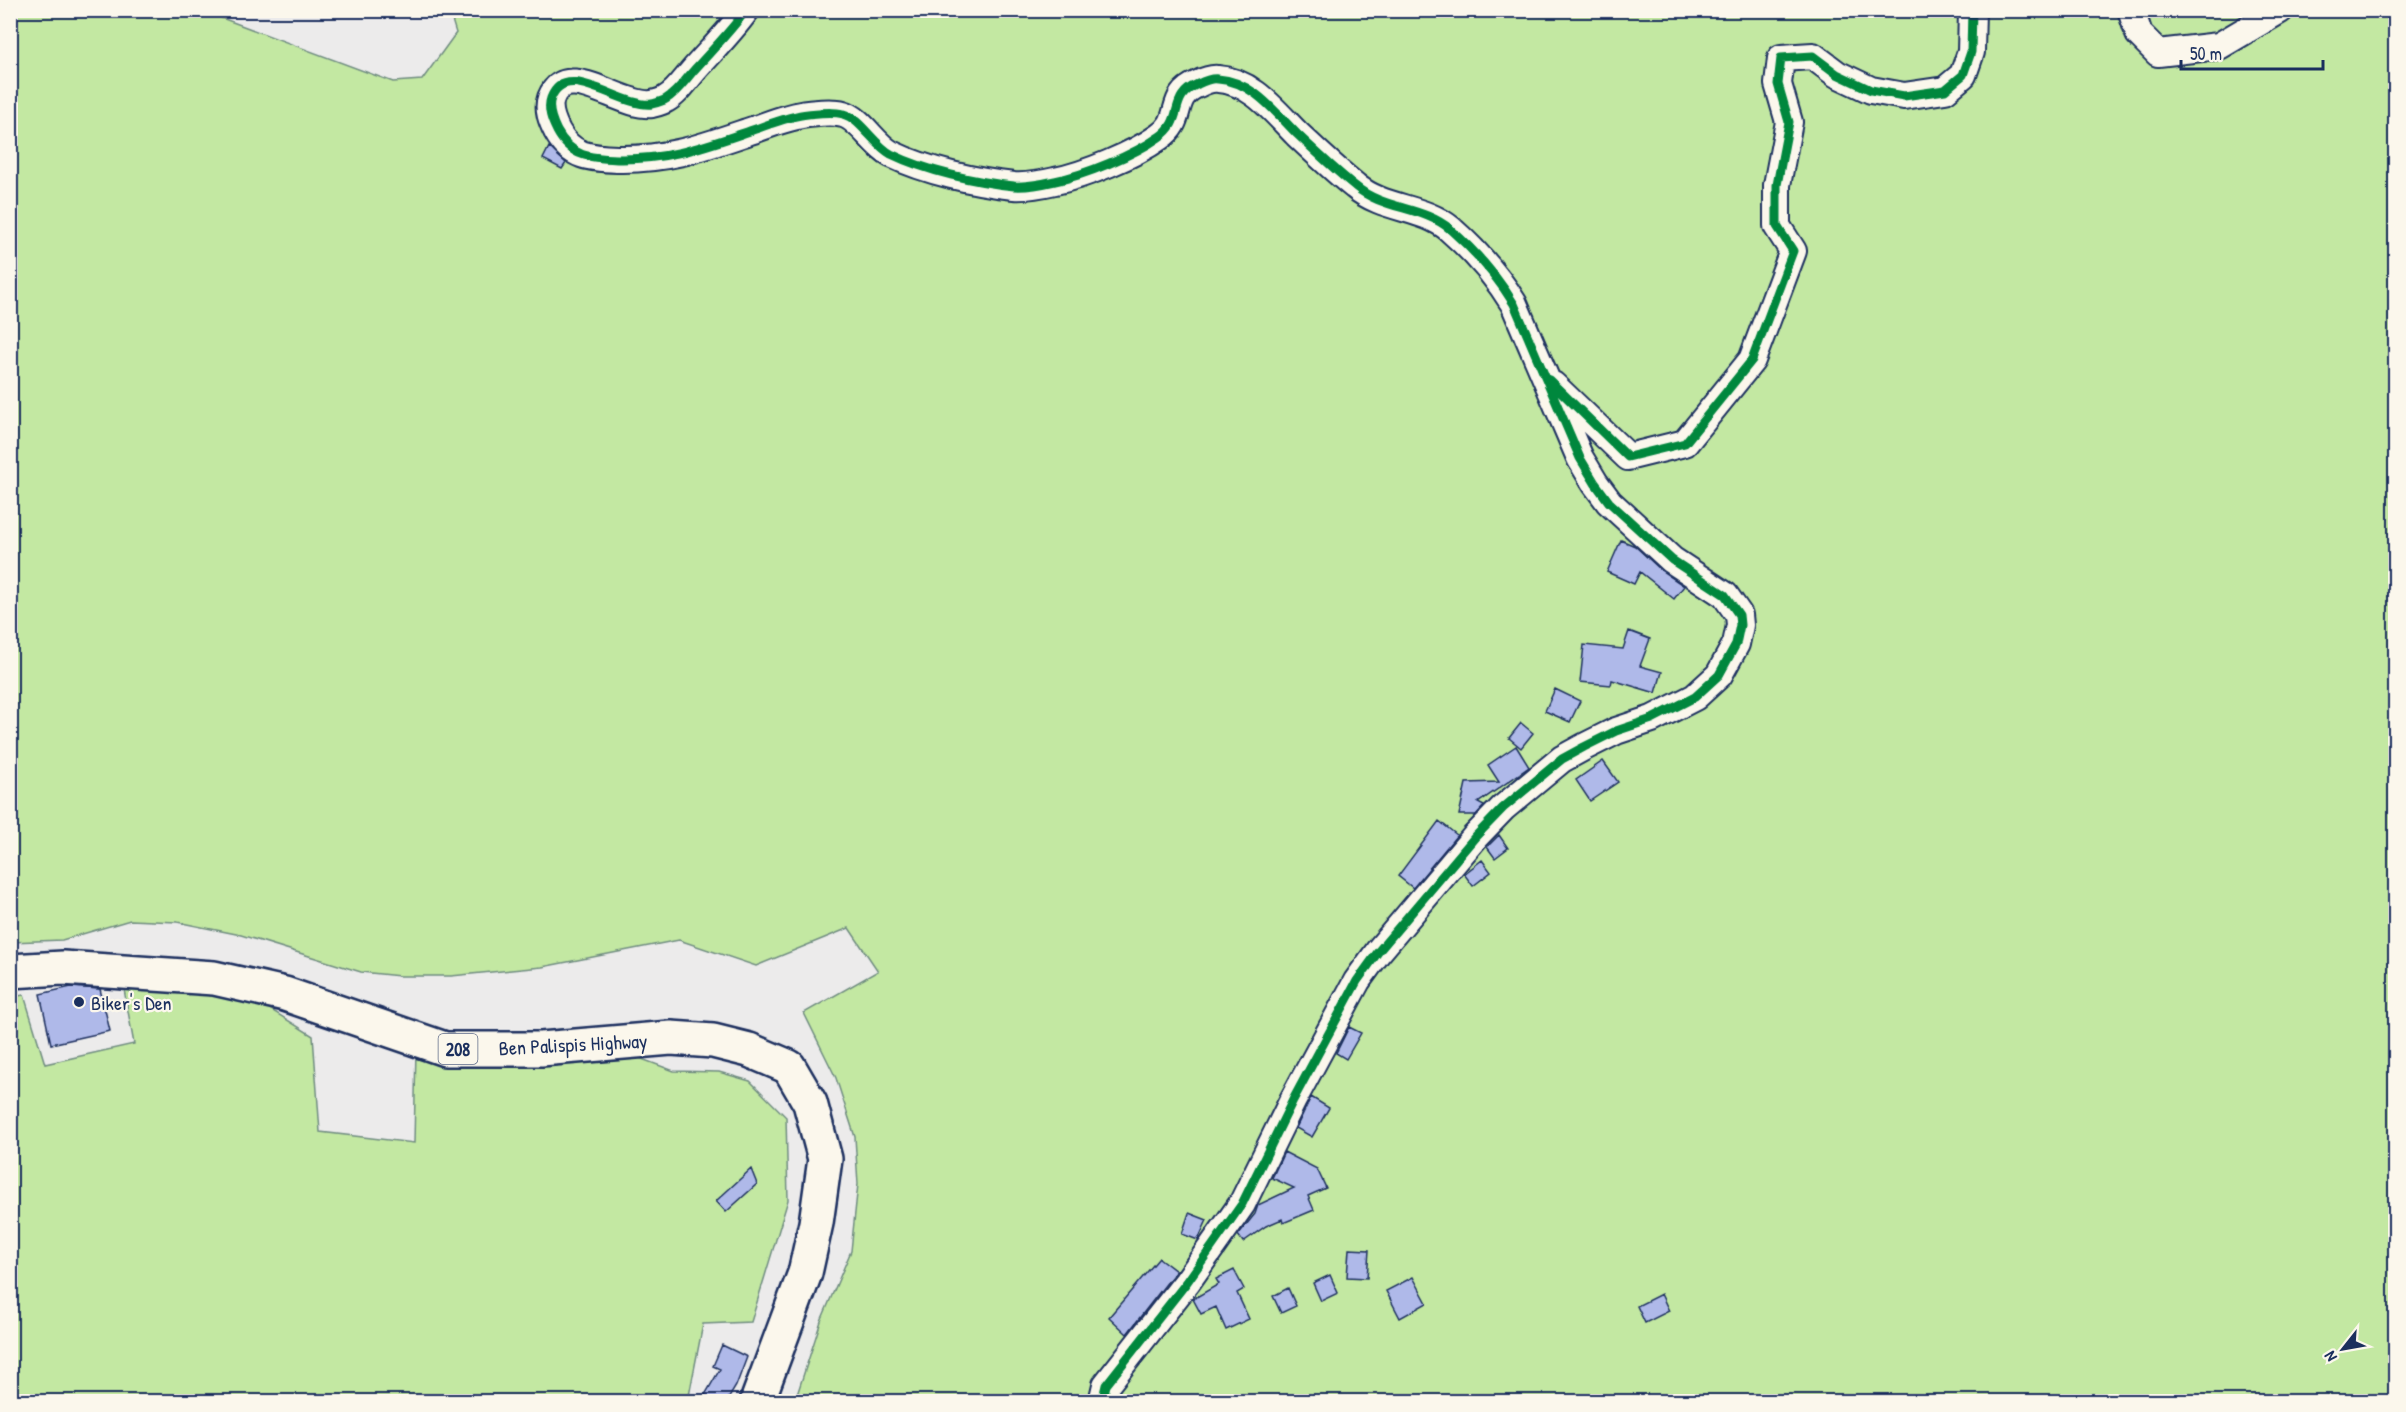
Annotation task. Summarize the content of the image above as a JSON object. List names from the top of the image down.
{
  "streets": {
    "main road": ["Ben Palispis Highway", "208"]
  },
  "places": ["Biker's Den"],
  "scale_bar": "50 m",
  "north": "bottom left"
}
